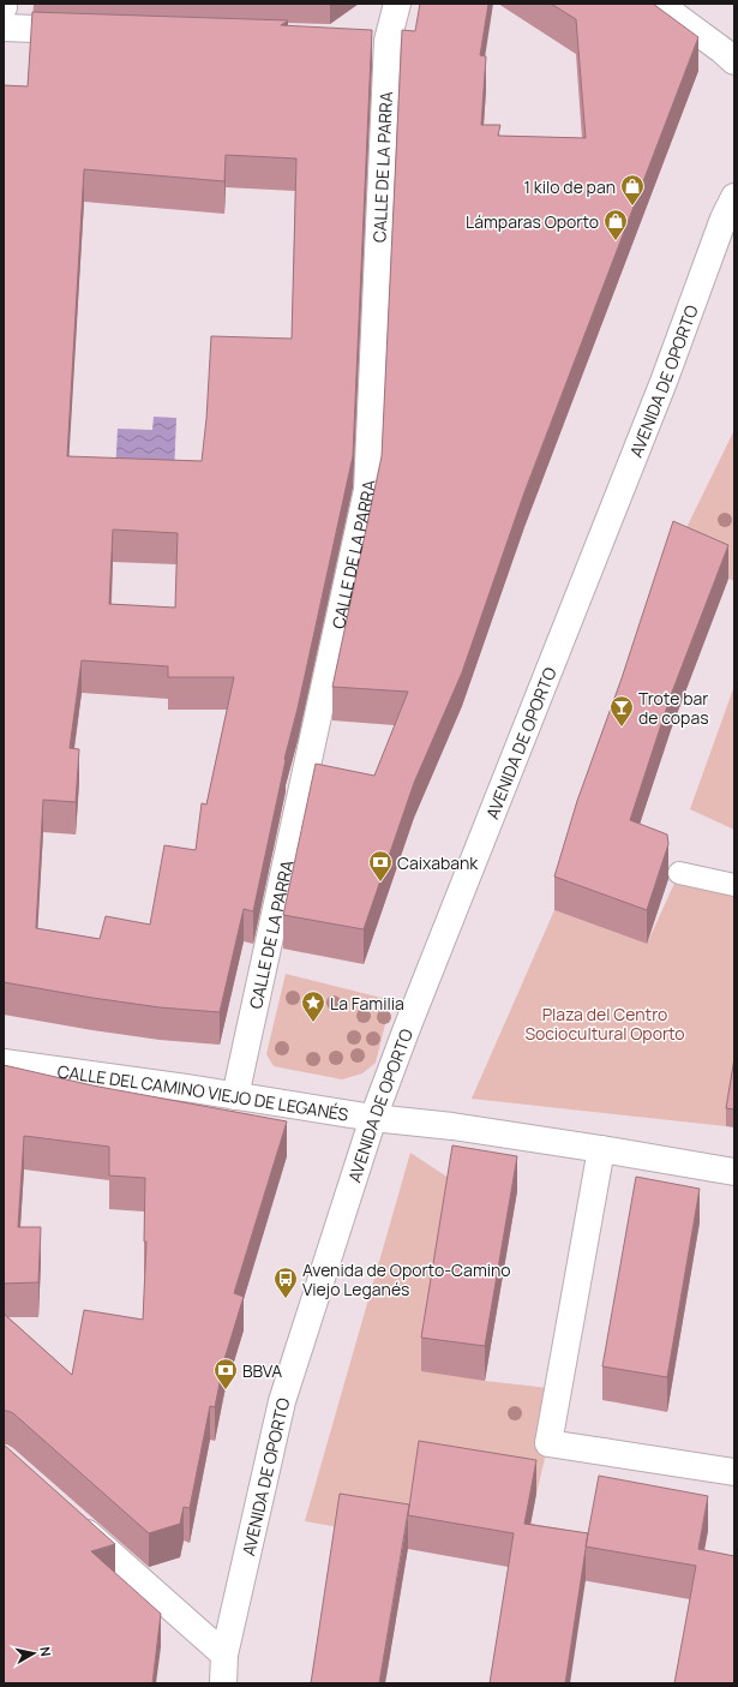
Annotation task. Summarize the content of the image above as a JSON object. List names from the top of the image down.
{
  "streets": {
    "street": ["CALLE DE LA PARRA", "AVENIDA DE OPORTO", "CALLE DEL CAMINO VIEJO DE LEGANÉS"]
  },
  "crossings": [
    ["CALLE DE LA PARRA", "CALLE DEL CAMINO VIEJO DE LEGANÉS"],
    ["AVENIDA DE OPORTO", "CALLE DEL CAMINO VIEJO DE LEGANÉS"]
  ],
  "parks": ["Plaza del Centro Sociocultural Oporto"],
  "places": {
    "shop": ["1 kilo de pan", "Lámparas Oporto"],
    "bar": ["Trote bar de copas"],
    "bank": ["Caixabank", "BBVA"],
    "place": ["La Familia"],
    "bus stop": ["Avenida de Oporto-Camino Viejo Leganés"]
  },
  "north": "right"
}
